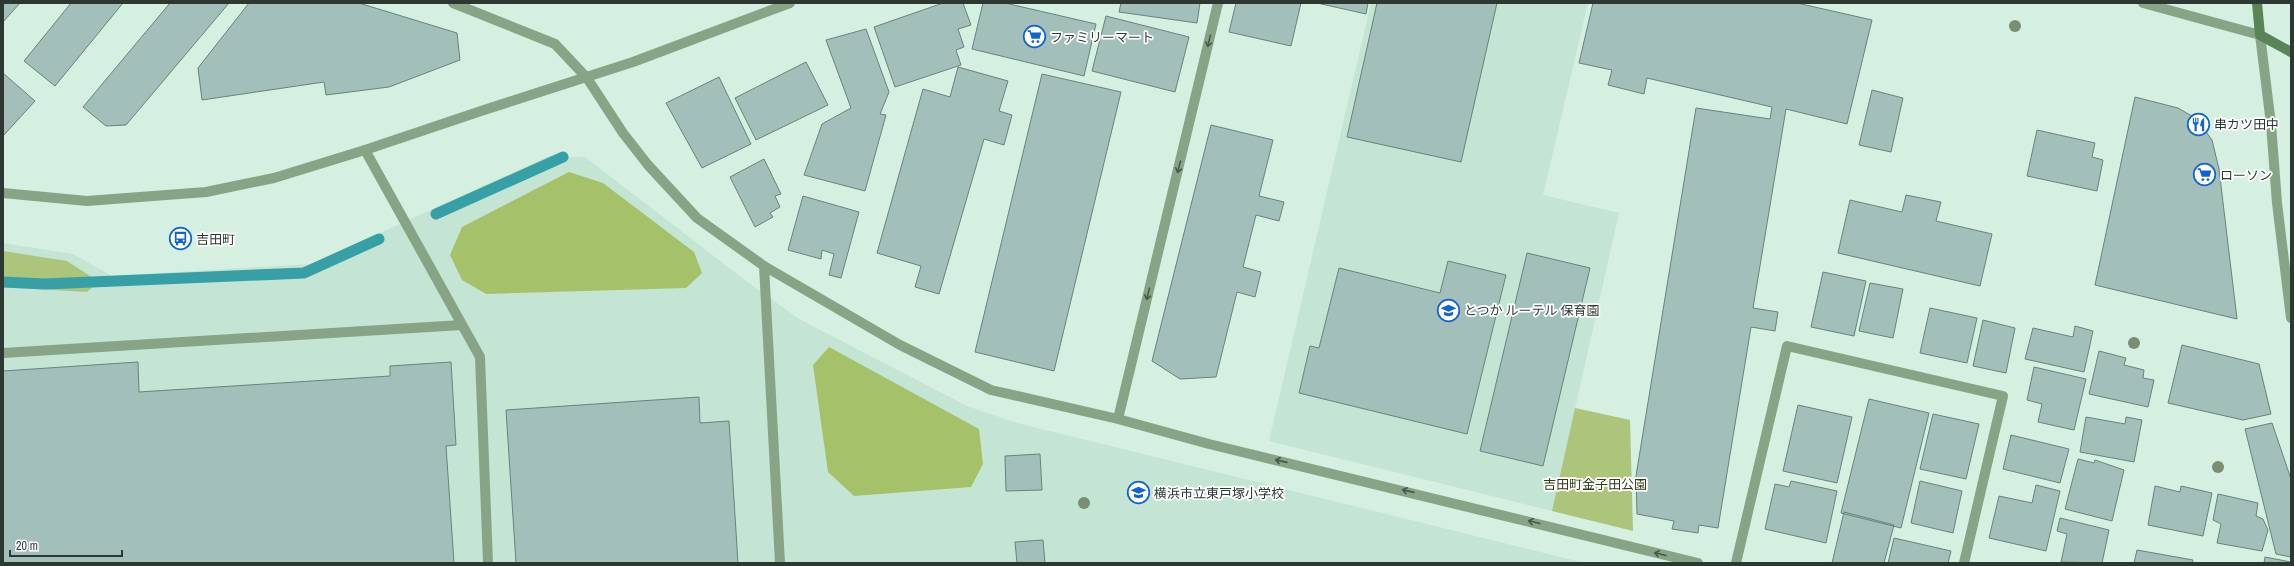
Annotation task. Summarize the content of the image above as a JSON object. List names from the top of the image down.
{
  "parks": ["吉田町金子田公園"],
  "places": {
    "supermarket": ["ファミリーマート", "ローソン"],
    "restaurant": ["串カツ田中"],
    "bus stop": ["吉田町"],
    "school or university": ["とつか ルーテル 保育園", "横浜市立東戸塚小学校"]
  },
  "scale_bar": "20 m"
}
